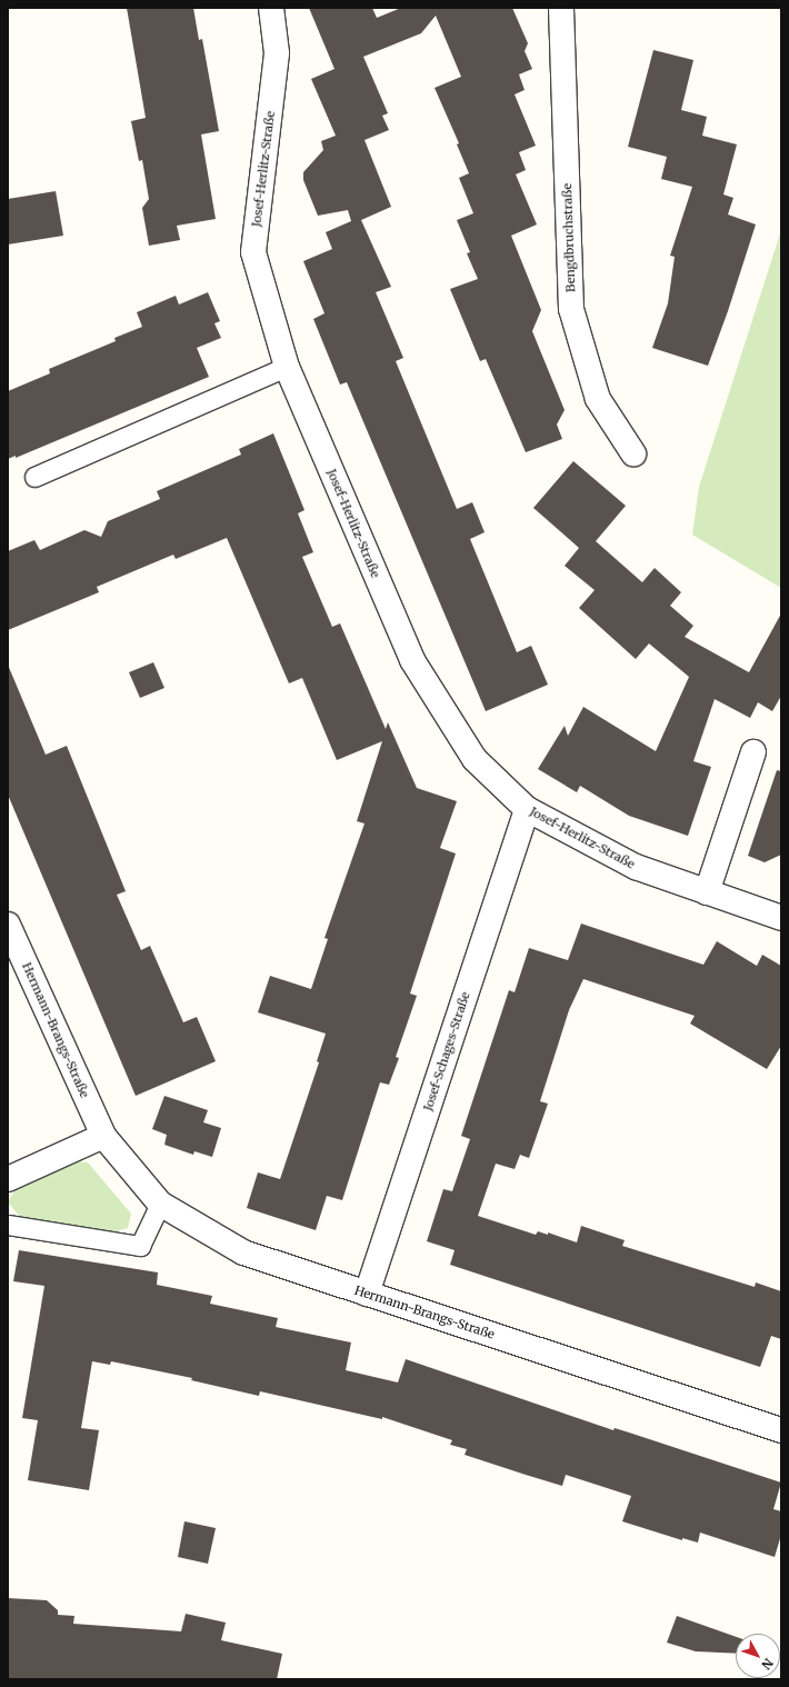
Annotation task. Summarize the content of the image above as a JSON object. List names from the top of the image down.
{
  "streets": {
    "street": [
      "Josef-Herlitz-Straße",
      "Bengdbruchstraße",
      "Hermann-Brangs-Straße",
      "Josef-Schages-Straße"
    ]
  },
  "crossings": [
    ["Josef-Herlitz-Straße", "Josef-Schages-Straße"],
    ["Hermann-Brangs-Straße", "Josef-Schages-Straße"]
  ],
  "north": "bottom right"
}
